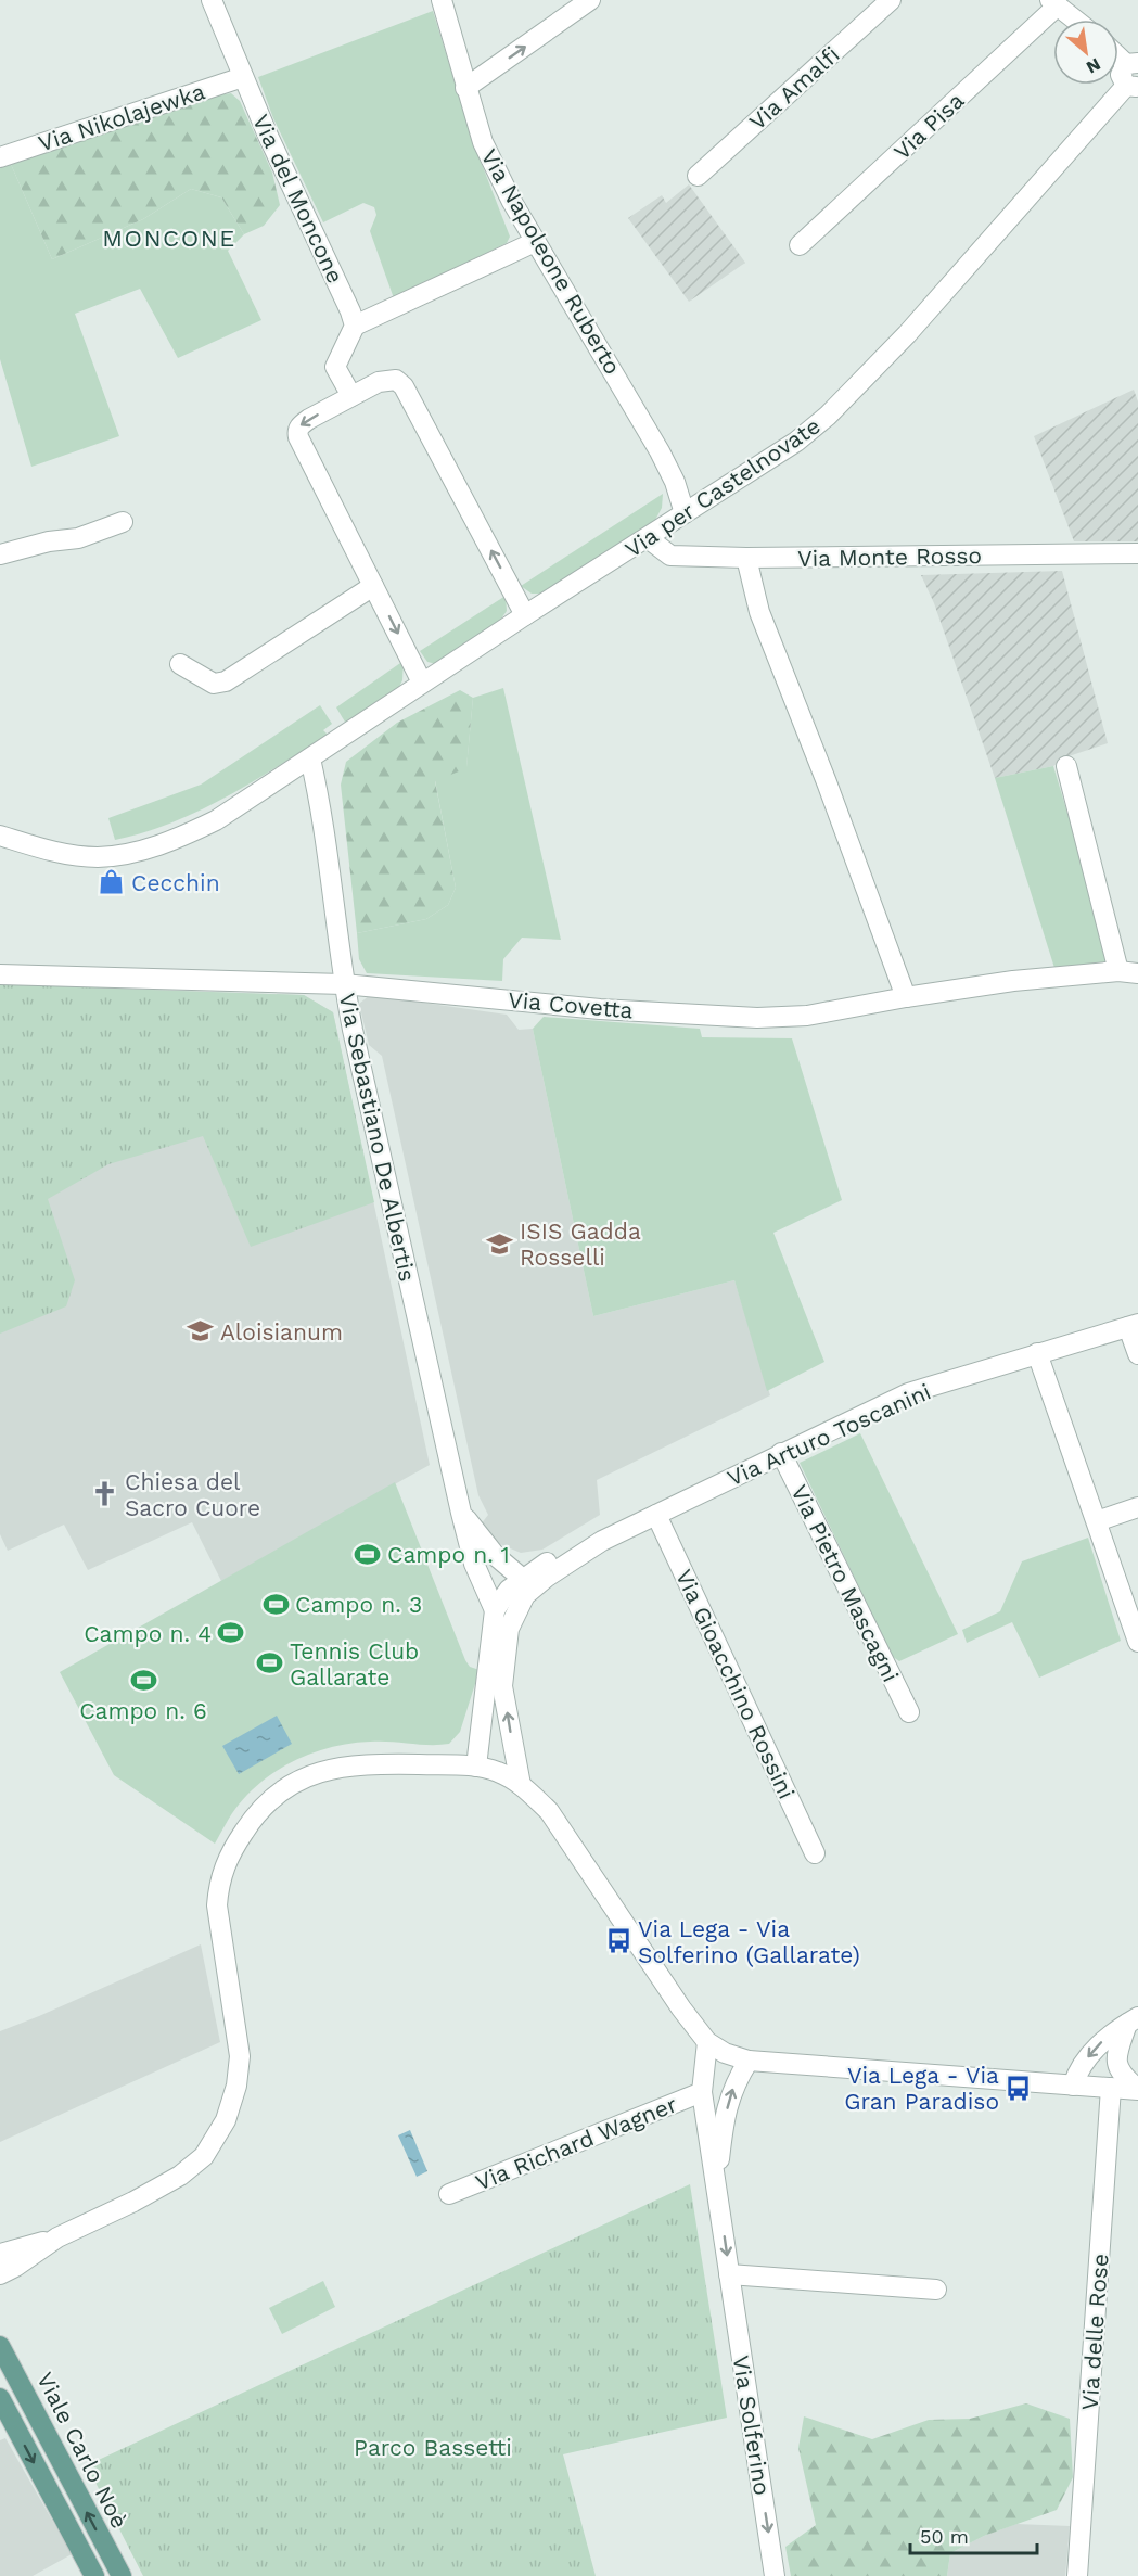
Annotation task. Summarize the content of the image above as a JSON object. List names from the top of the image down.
{
  "streets": {
    "main road": ["Viale Carlo Noè"],
    "street": [
      "Via Amalfi",
      "Via Nikolajewka",
      "Via Pisa",
      "Via del Moncone",
      "Via Napoleone Ruberto",
      "Via per Castelnovate",
      "Via Monte Rosso",
      "Via Covetta",
      "Via Sebastiano De Albertis",
      "Via Arturo Toscanini",
      "Via Pietro Mascagni",
      "Via Gioacchino Rossini",
      "Via Richard Wagner",
      "Via delle Rose",
      "Via Solferino"
    ]
  },
  "crossings": [
    ["Via Nikolajewka", "Via del Moncone"],
    ["Via Napoleone Ruberto", "Via per Castelnovate"],
    ["Via per Castelnovate", "Via Monte Rosso"],
    ["Via per Castelnovate", "Via Sebastiano De Albertis"],
    ["Via Covetta", "Via Sebastiano De Albertis"],
    ["Via Sebastiano De Albertis", "Via Arturo Toscanini"],
    ["Via Arturo Toscanini", "Via Pietro Mascagni"],
    ["Via Arturo Toscanini", "Via Gioacchino Rossini"],
    ["Via Richard Wagner", "Via Solferino"]
  ],
  "districts": ["MONCONE"],
  "parks": ["Parco Bassetti"],
  "places": {
    "shop": ["Cecchin"],
    "school or university": ["ISIS Gadda Rosselli", "Aloisianum"],
    "church": ["Chiesa del Sacro Cuore"],
    "sports": [
      "Campo n. 1",
      "Campo n. 3",
      "Campo n. 4",
      "Tennis Club Gallarate",
      "Campo n. 6"
    ],
    "bus stop": ["Via Lega - Via Solferino (Gallarate)", "Via Lega - Via Gran Paradiso"]
  },
  "scale_bar": "50 m",
  "north": "bottom right"
}
